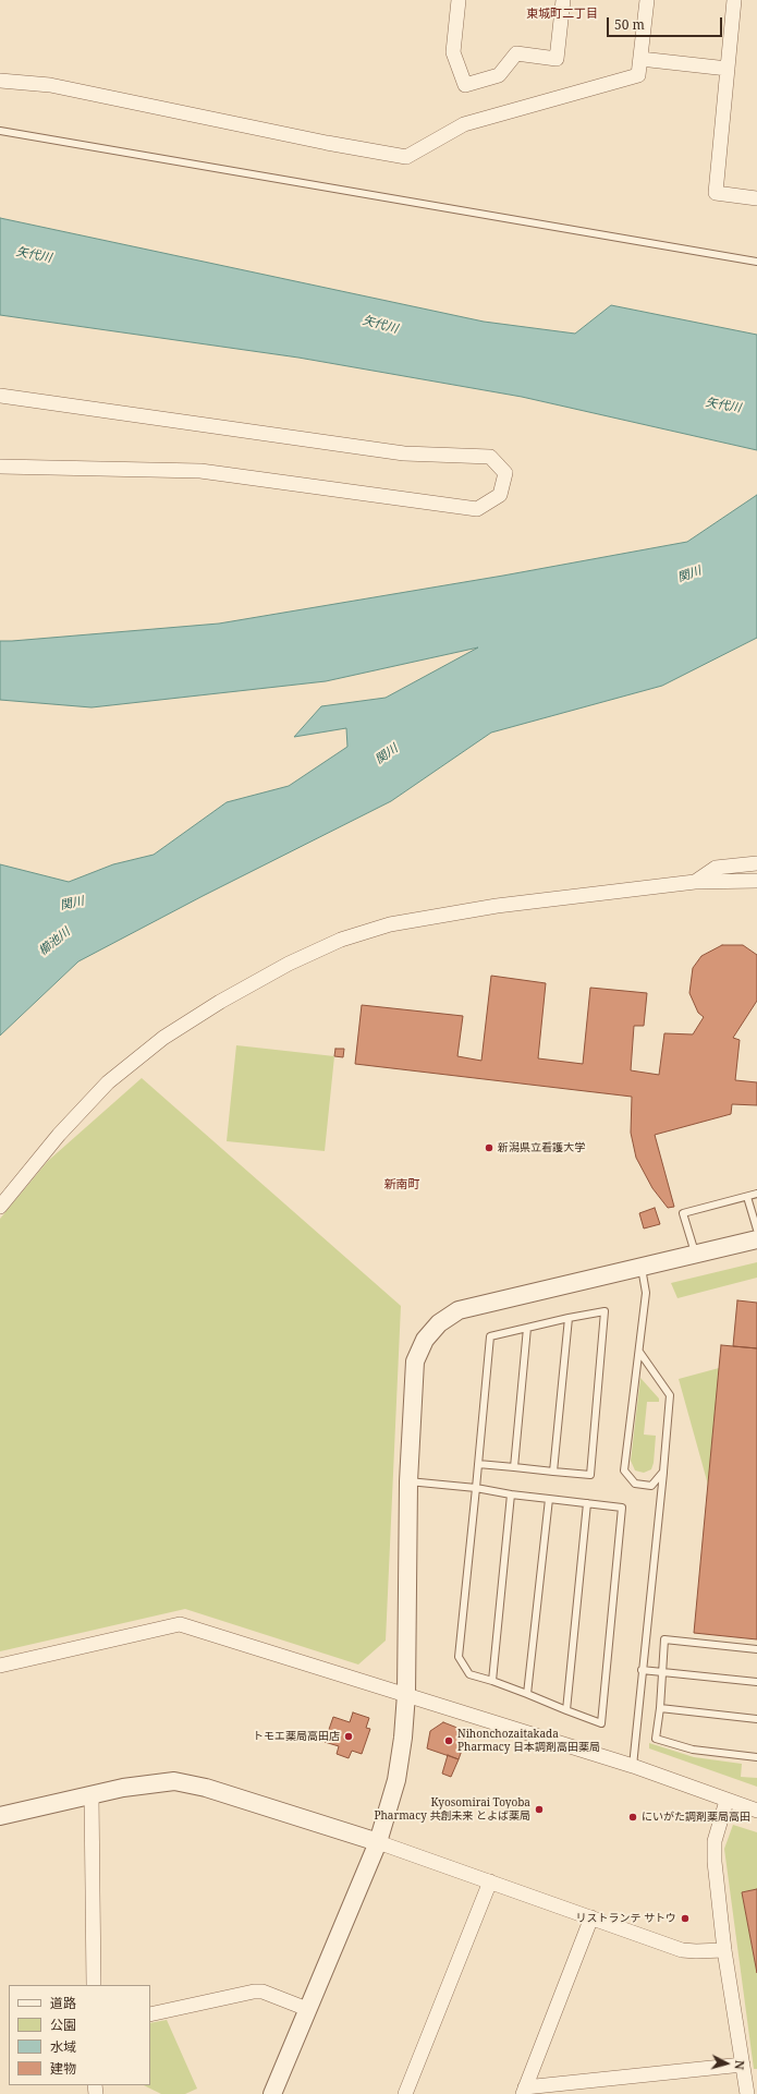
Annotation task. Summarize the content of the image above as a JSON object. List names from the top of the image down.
{
  "districts": ["東城町二丁目", "新南町"],
  "water": ["矢代川", "関川", "櫛池川"],
  "places": [
    "新潟県立看護大学",
    "トモエ薬局高田店",
    "Nihonchozaitakada Pharmacy 日本調剤高田薬局",
    "Kyosomirai Toyoba Pharmacy 共創未来 とよば薬局",
    "にいがた調剤薬局高田",
    "リストランテ サトウ"
  ],
  "legend": [
    "道路",
    "公園",
    "水域",
    "建物"
  ],
  "scale_bar": "50 m",
  "north": "right"
}
